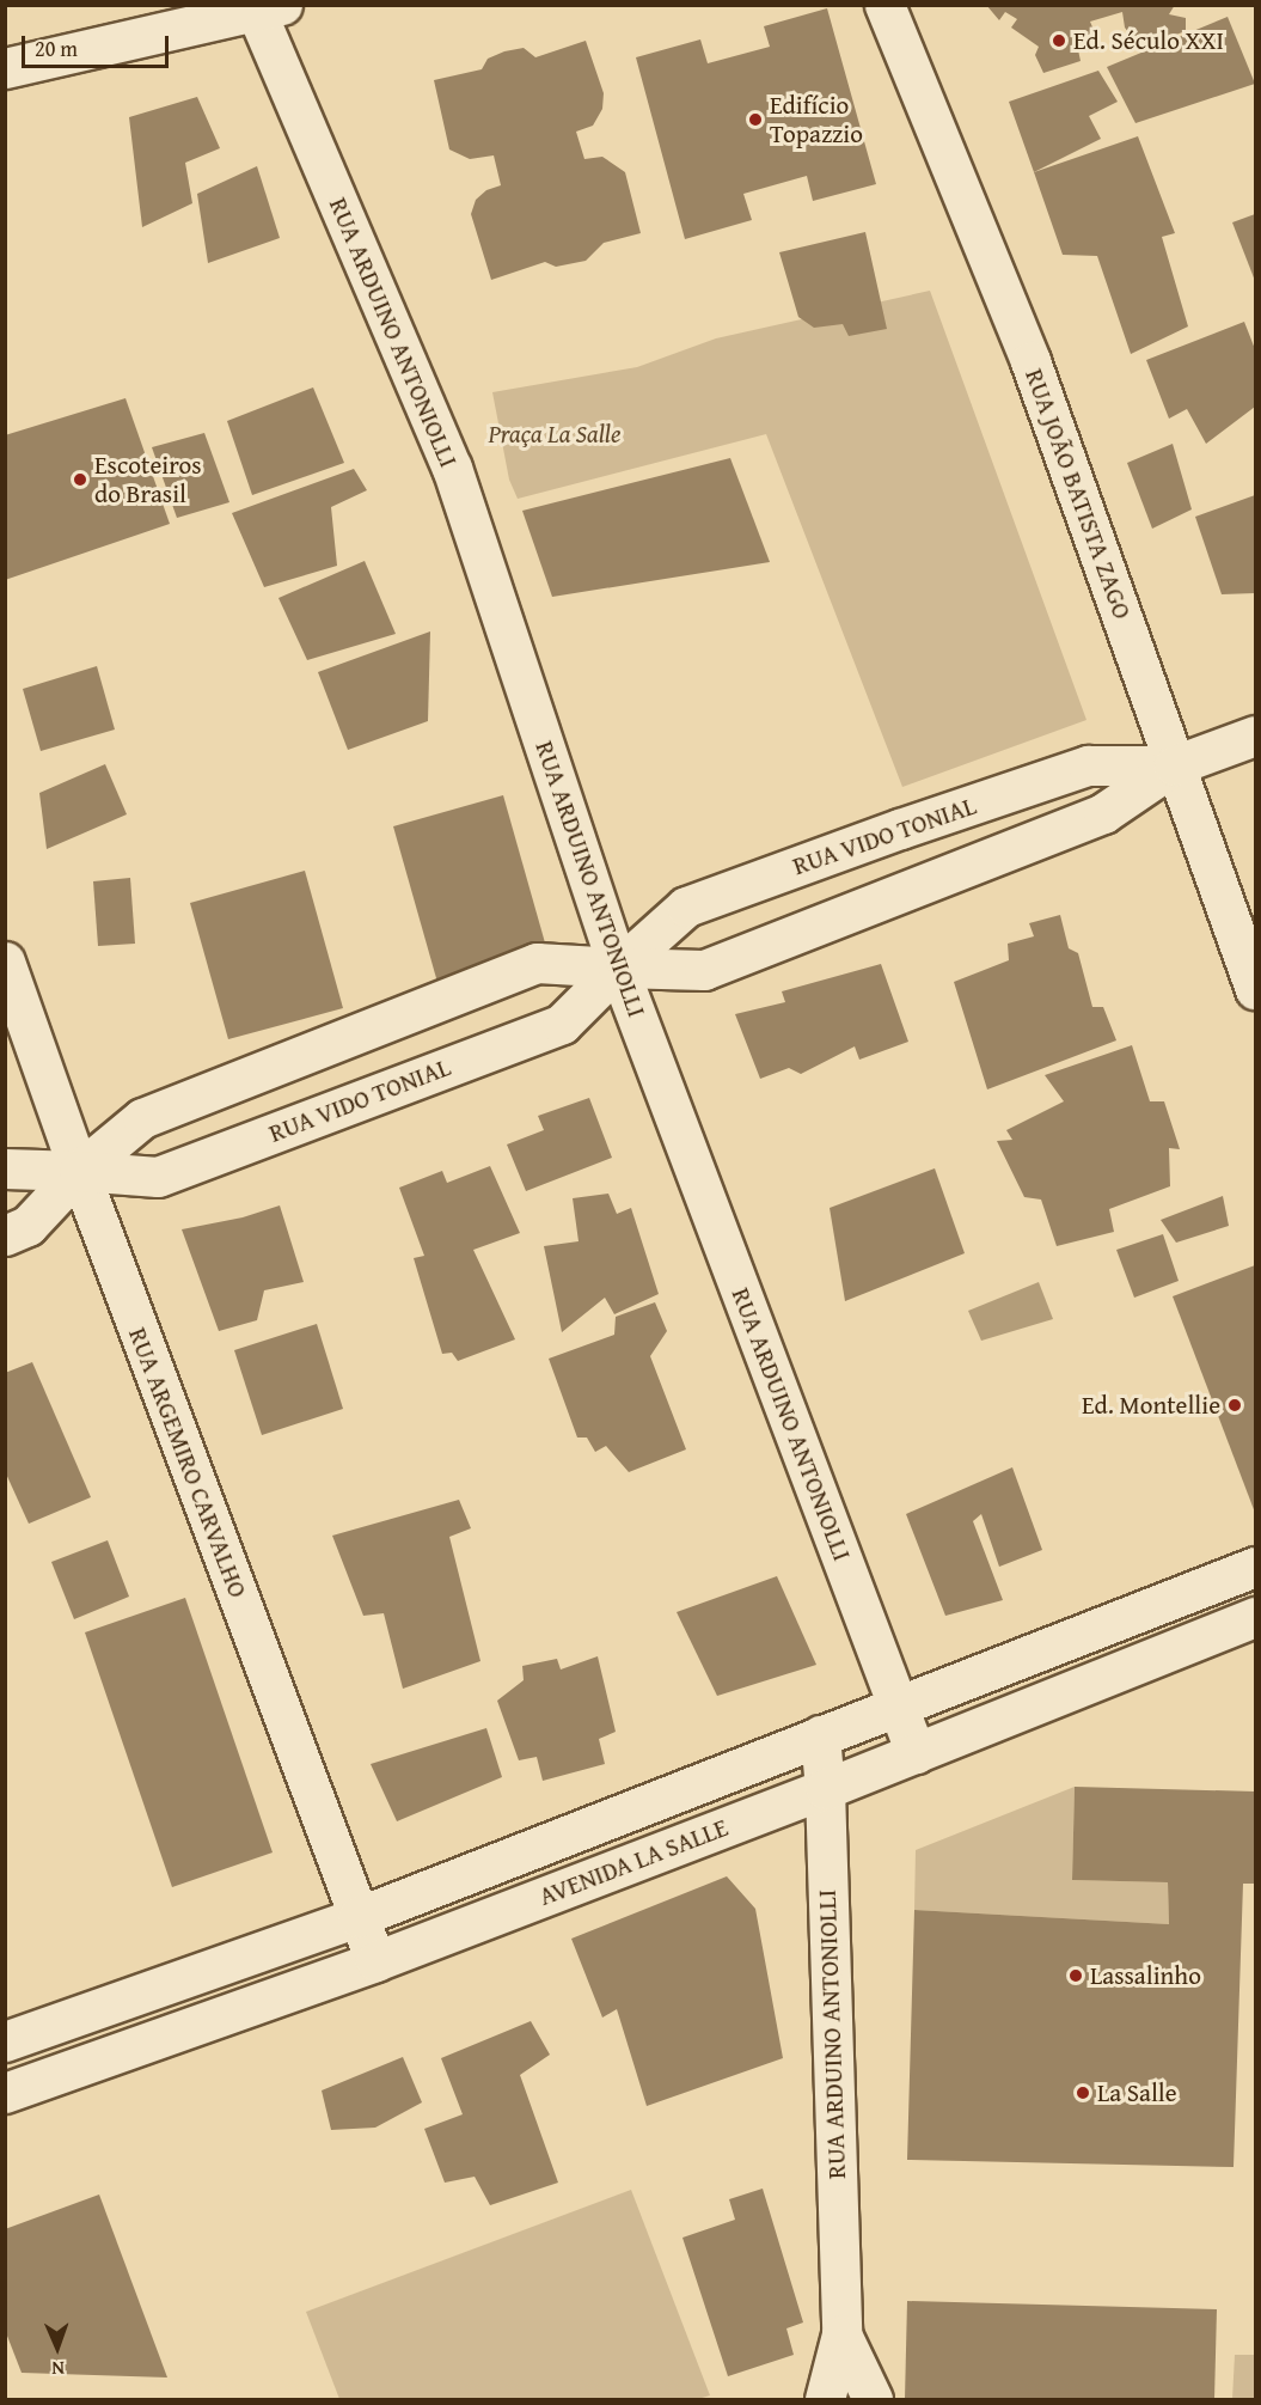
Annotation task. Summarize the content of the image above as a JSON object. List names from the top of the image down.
{
  "streets": {
    "street": [
      "RUA ARDUINO ANTONIOLLI",
      "RUA JOÃO BATISTA ZAGO",
      "RUA VIDO TONIAL",
      "RUA ARGEMIRO CARVALHO",
      "AVENIDA LA SALLE"
    ]
  },
  "crossings": [
    ["RUA ARDUINO ANTONIOLLI", "RUA VIDO TONIAL"],
    ["RUA ARDUINO ANTONIOLLI", "AVENIDA LA SALLE"],
    ["RUA JOÃO BATISTA ZAGO", "RUA VIDO TONIAL"],
    ["RUA VIDO TONIAL", "RUA ARGEMIRO CARVALHO"],
    ["RUA ARGEMIRO CARVALHO", "AVENIDA LA SALLE"]
  ],
  "parks": ["Praça La Salle"],
  "places": [
    "Ed. Século XXI",
    "Edifício Topazzio",
    "Escoteiros do Brasil",
    "Ed. Montellie",
    "Lassalinho",
    "La Salle"
  ],
  "scale_bar": "20 m",
  "north": "bottom"
}
